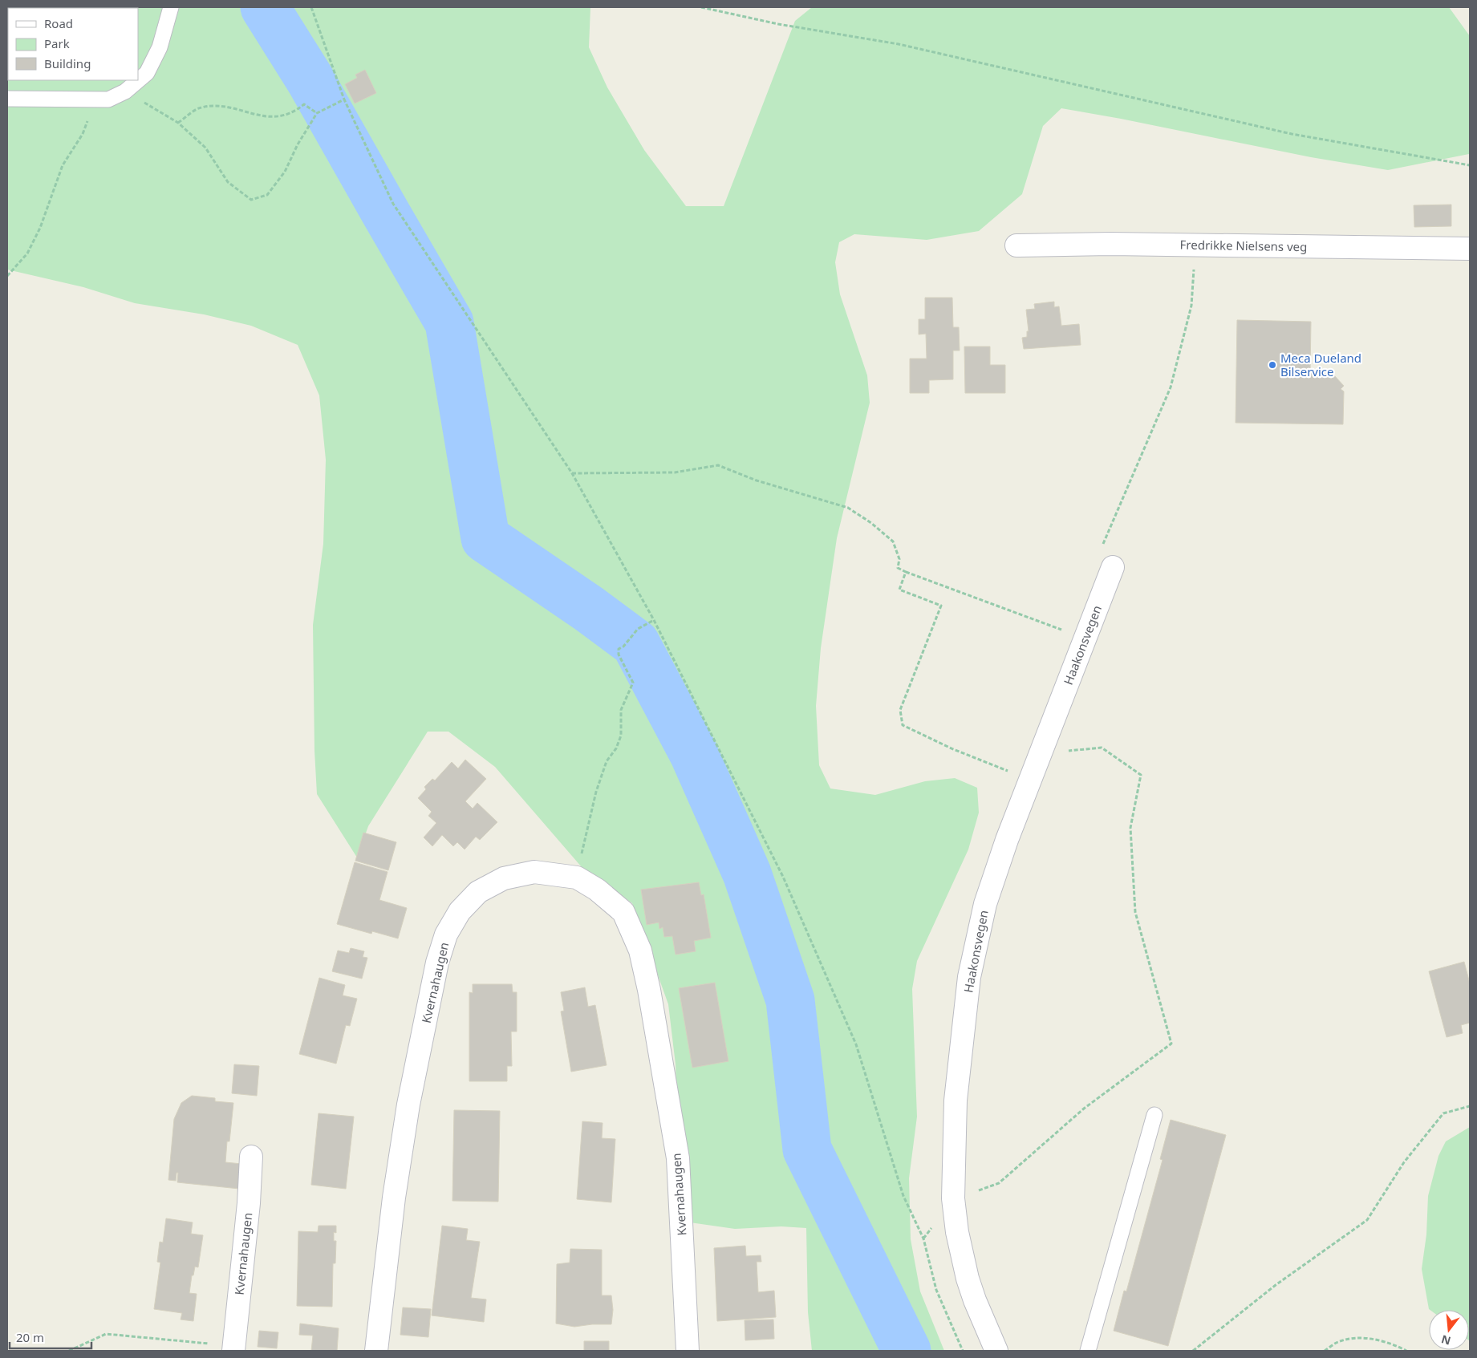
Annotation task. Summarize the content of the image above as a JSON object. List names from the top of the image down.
{
  "streets": {
    "street": ["Fredrikke Nielsens veg", "Haakonsvegen", "Kvernahaugen"]
  },
  "places": ["Meca Dueland Bilservice"],
  "legend": ["Road", "Park", "Building"],
  "scale_bar": "20 m",
  "north": "bottom"
}
